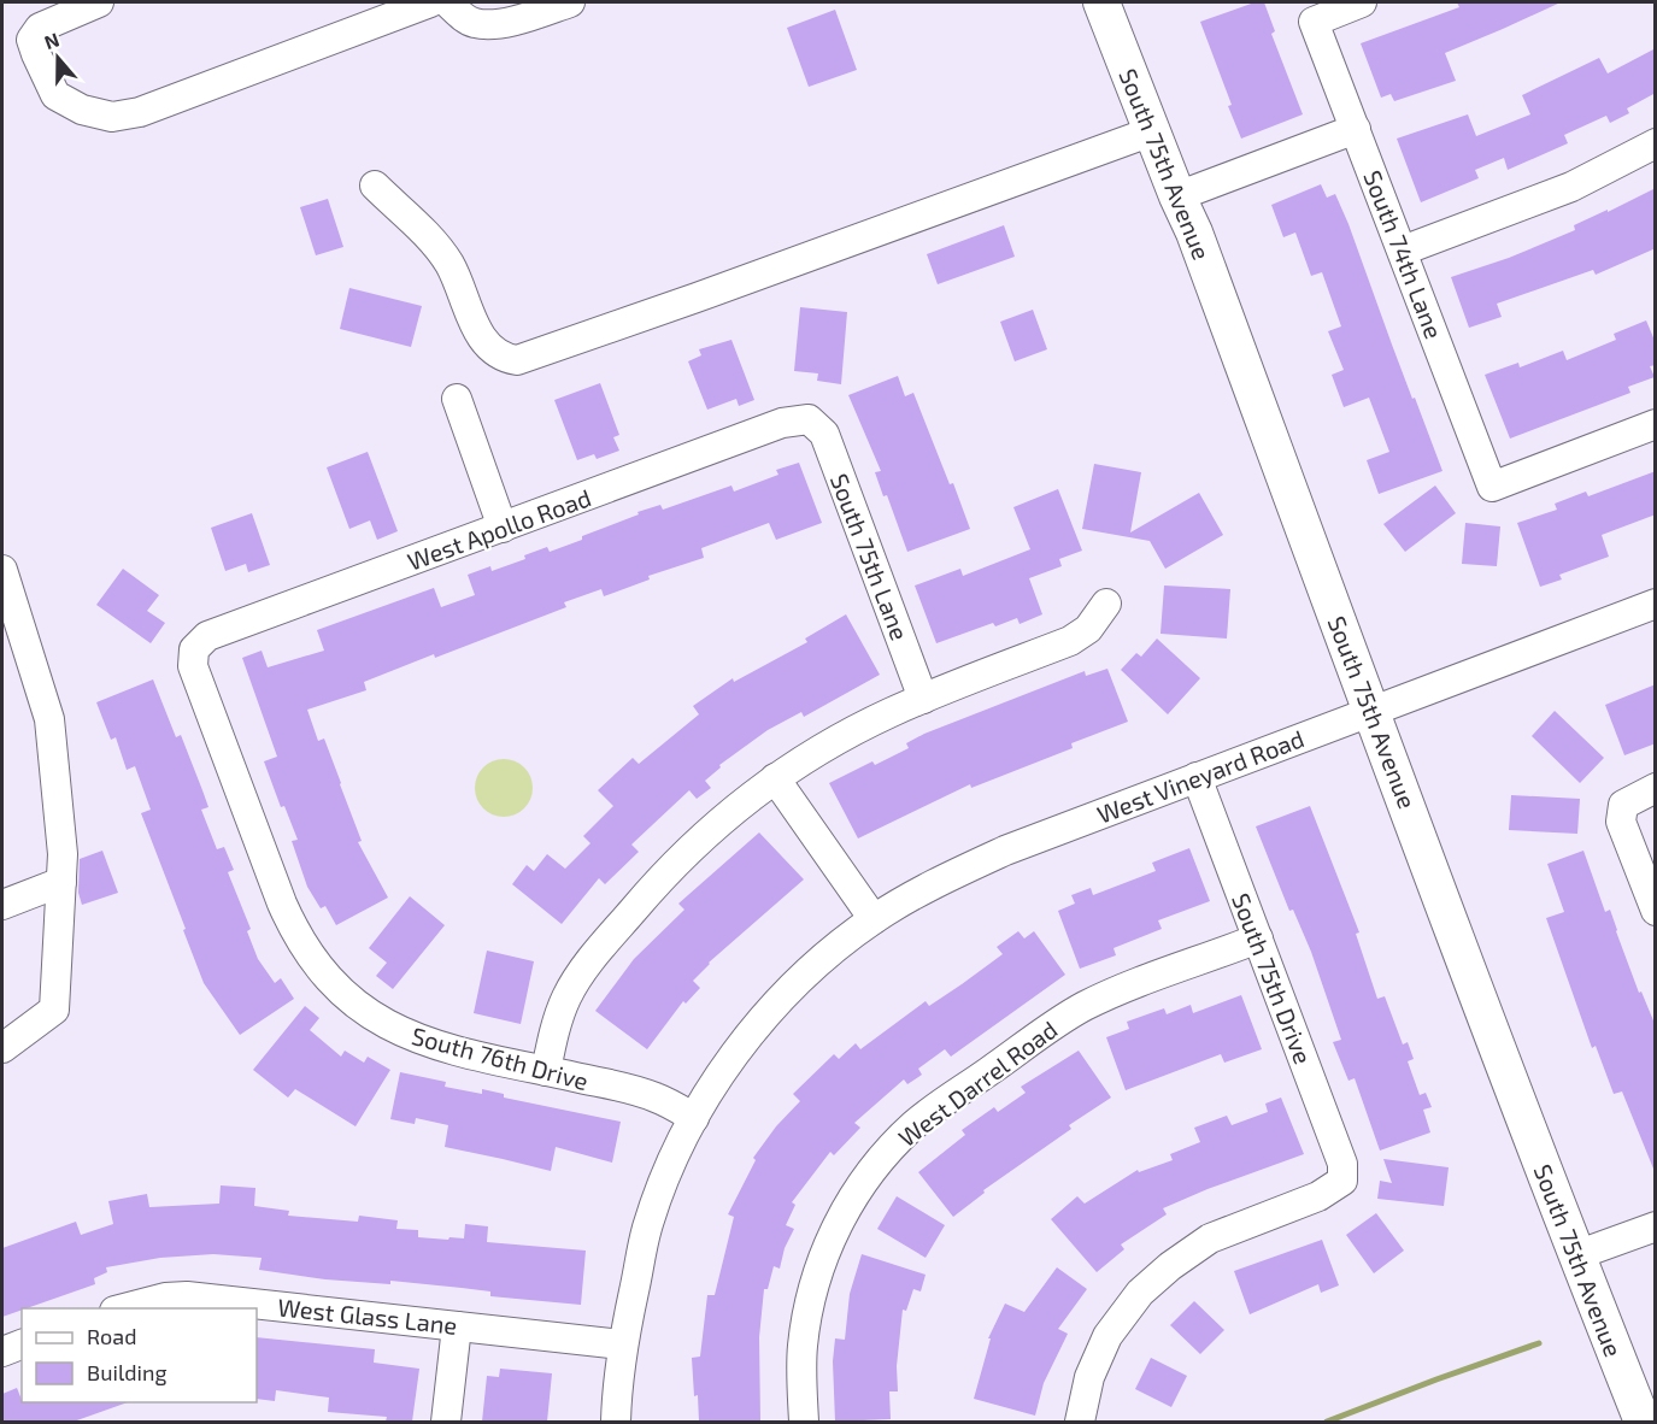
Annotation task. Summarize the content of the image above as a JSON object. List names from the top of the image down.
{
  "streets": {
    "main road": ["South 75th Avenue"],
    "street": [
      "South 74th Lane",
      "West Apollo Road",
      "South 75th Lane",
      "West Vineyard Road",
      "South 75th Drive",
      "South 76th Drive",
      "West Darrel Road",
      "West Glass Lane"
    ]
  },
  "crossings": [
    ["South 75th Avenue", "West Vineyard Road"],
    ["West Apollo Road", "South 75th Lane"],
    ["West Apollo Road", "South 76th Drive"],
    ["West Vineyard Road", "South 75th Drive"],
    ["West Vineyard Road", "South 76th Drive"],
    ["South 75th Drive", "West Darrel Road"]
  ],
  "legend": ["Road", "Building"],
  "north": "top"
}
